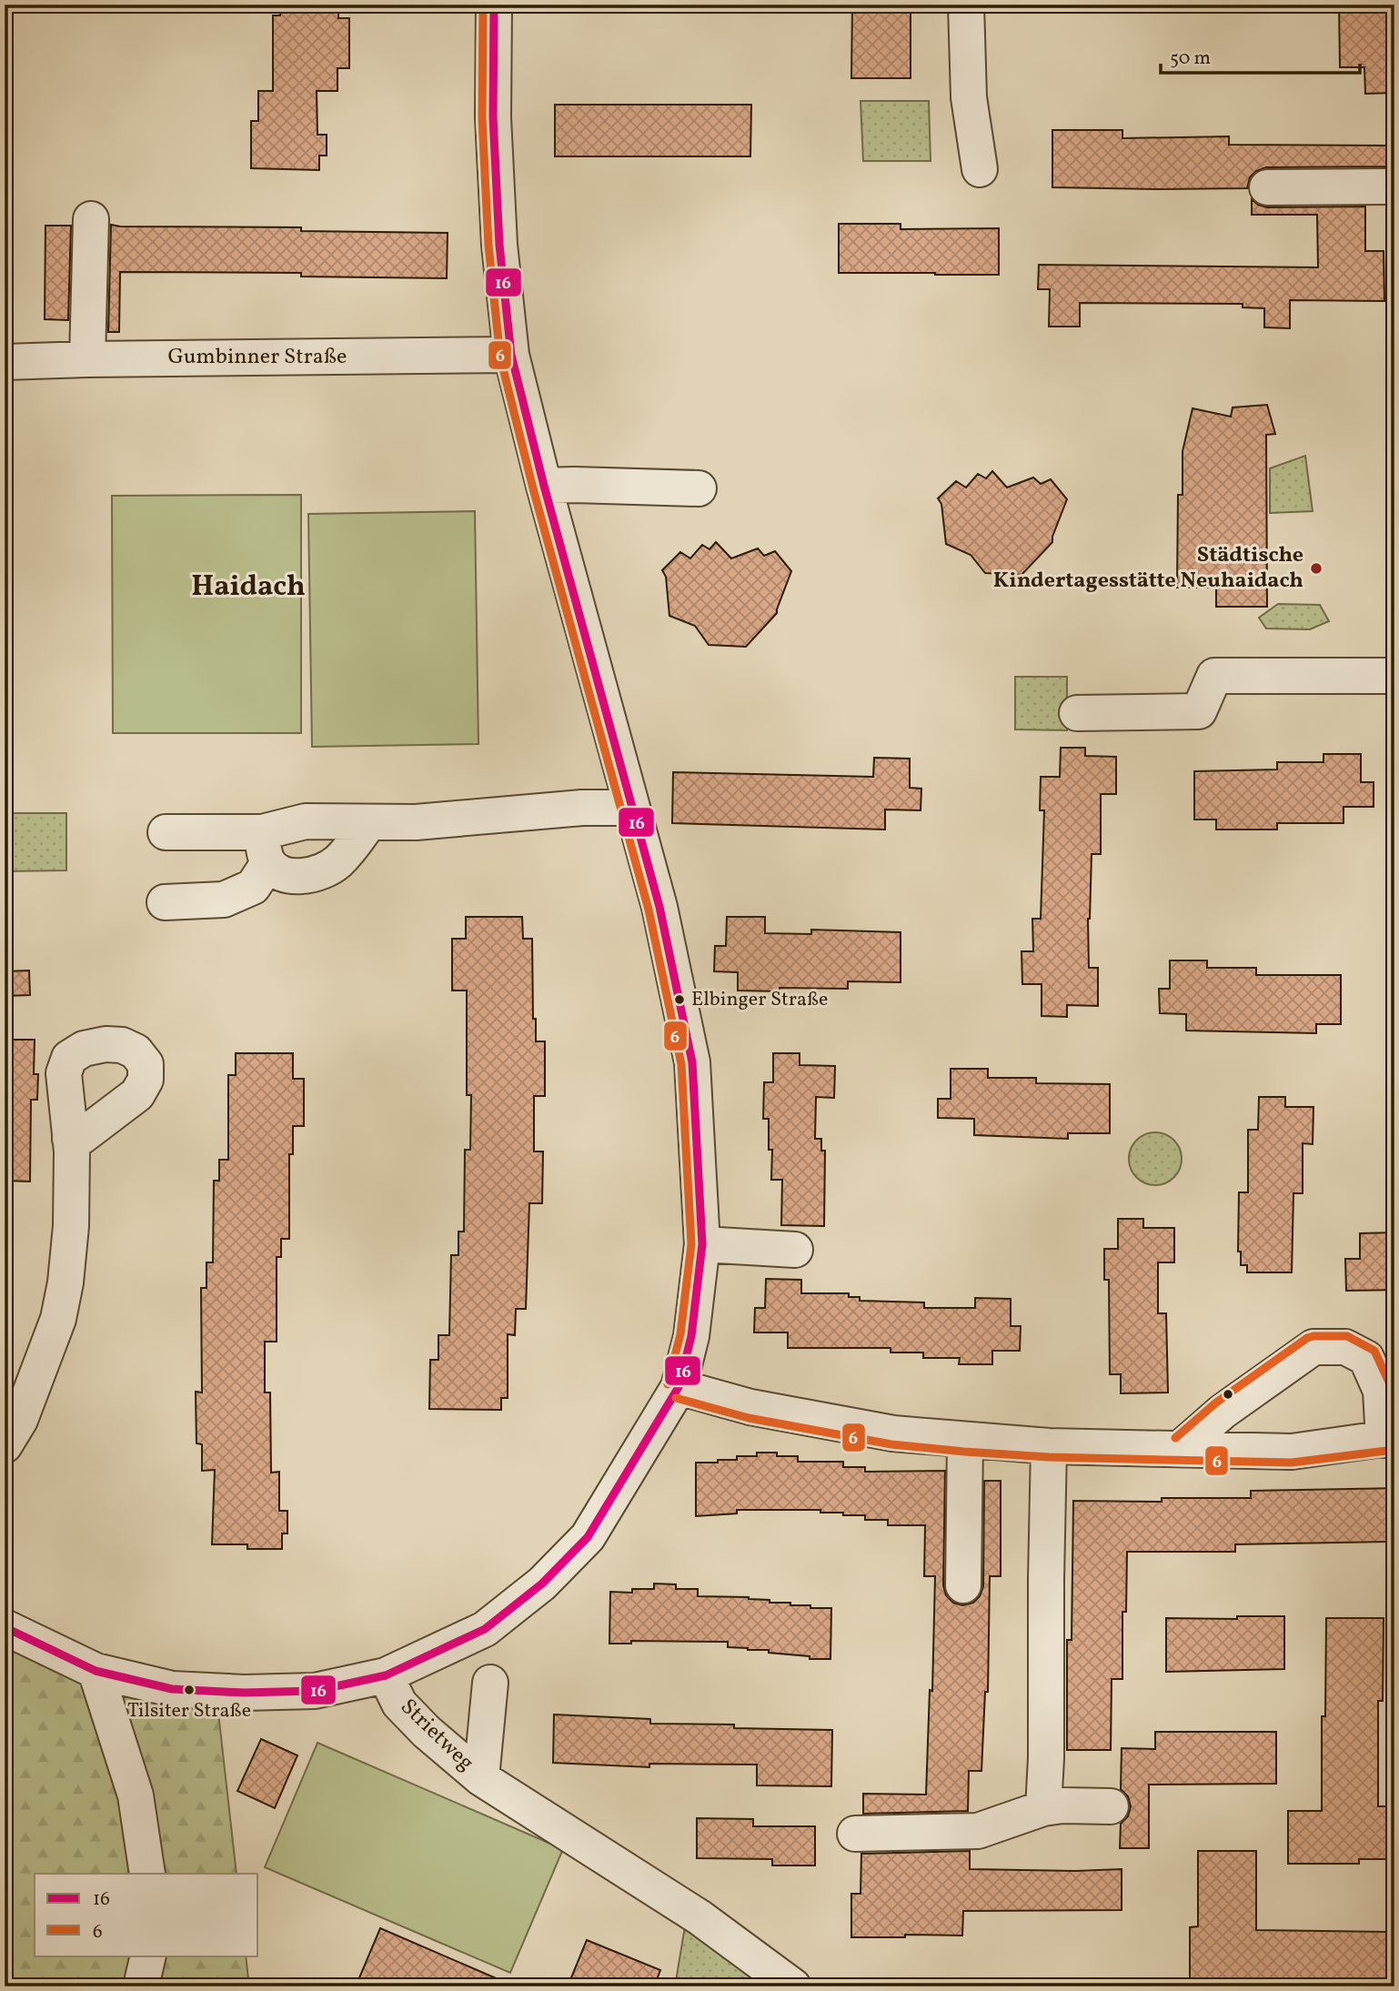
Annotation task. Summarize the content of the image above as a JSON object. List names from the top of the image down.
{
  "streets": {
    "street": ["Gumbinner Straße", "Strietweg"]
  },
  "districts": ["Haidach"],
  "places": ["Städtische Kindertagesstätte Neuhaidach", "Elbinger Straße", "Tilsiter Straße"],
  "lines": ["transit line 16", "transit line 6"],
  "legend": ["16", "6"],
  "scale_bar": "50 m"
}
